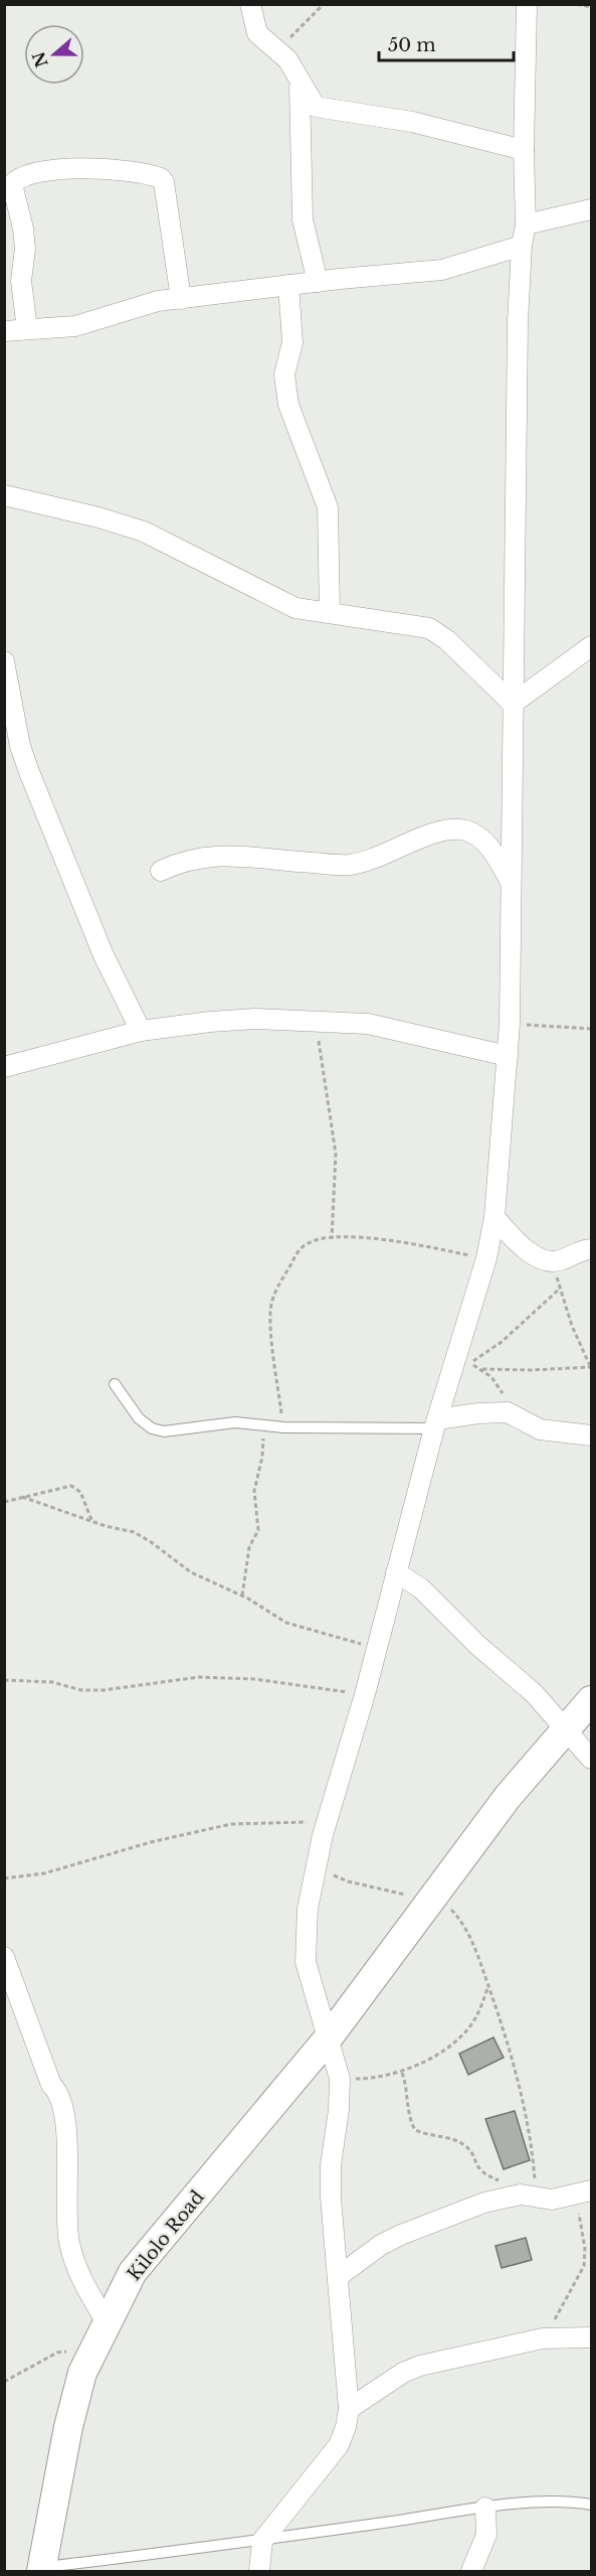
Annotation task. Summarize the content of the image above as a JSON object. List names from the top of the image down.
{
  "streets": {
    "main road": ["Kilolo Road"]
  },
  "scale_bar": "50 m",
  "north": "left"
}
